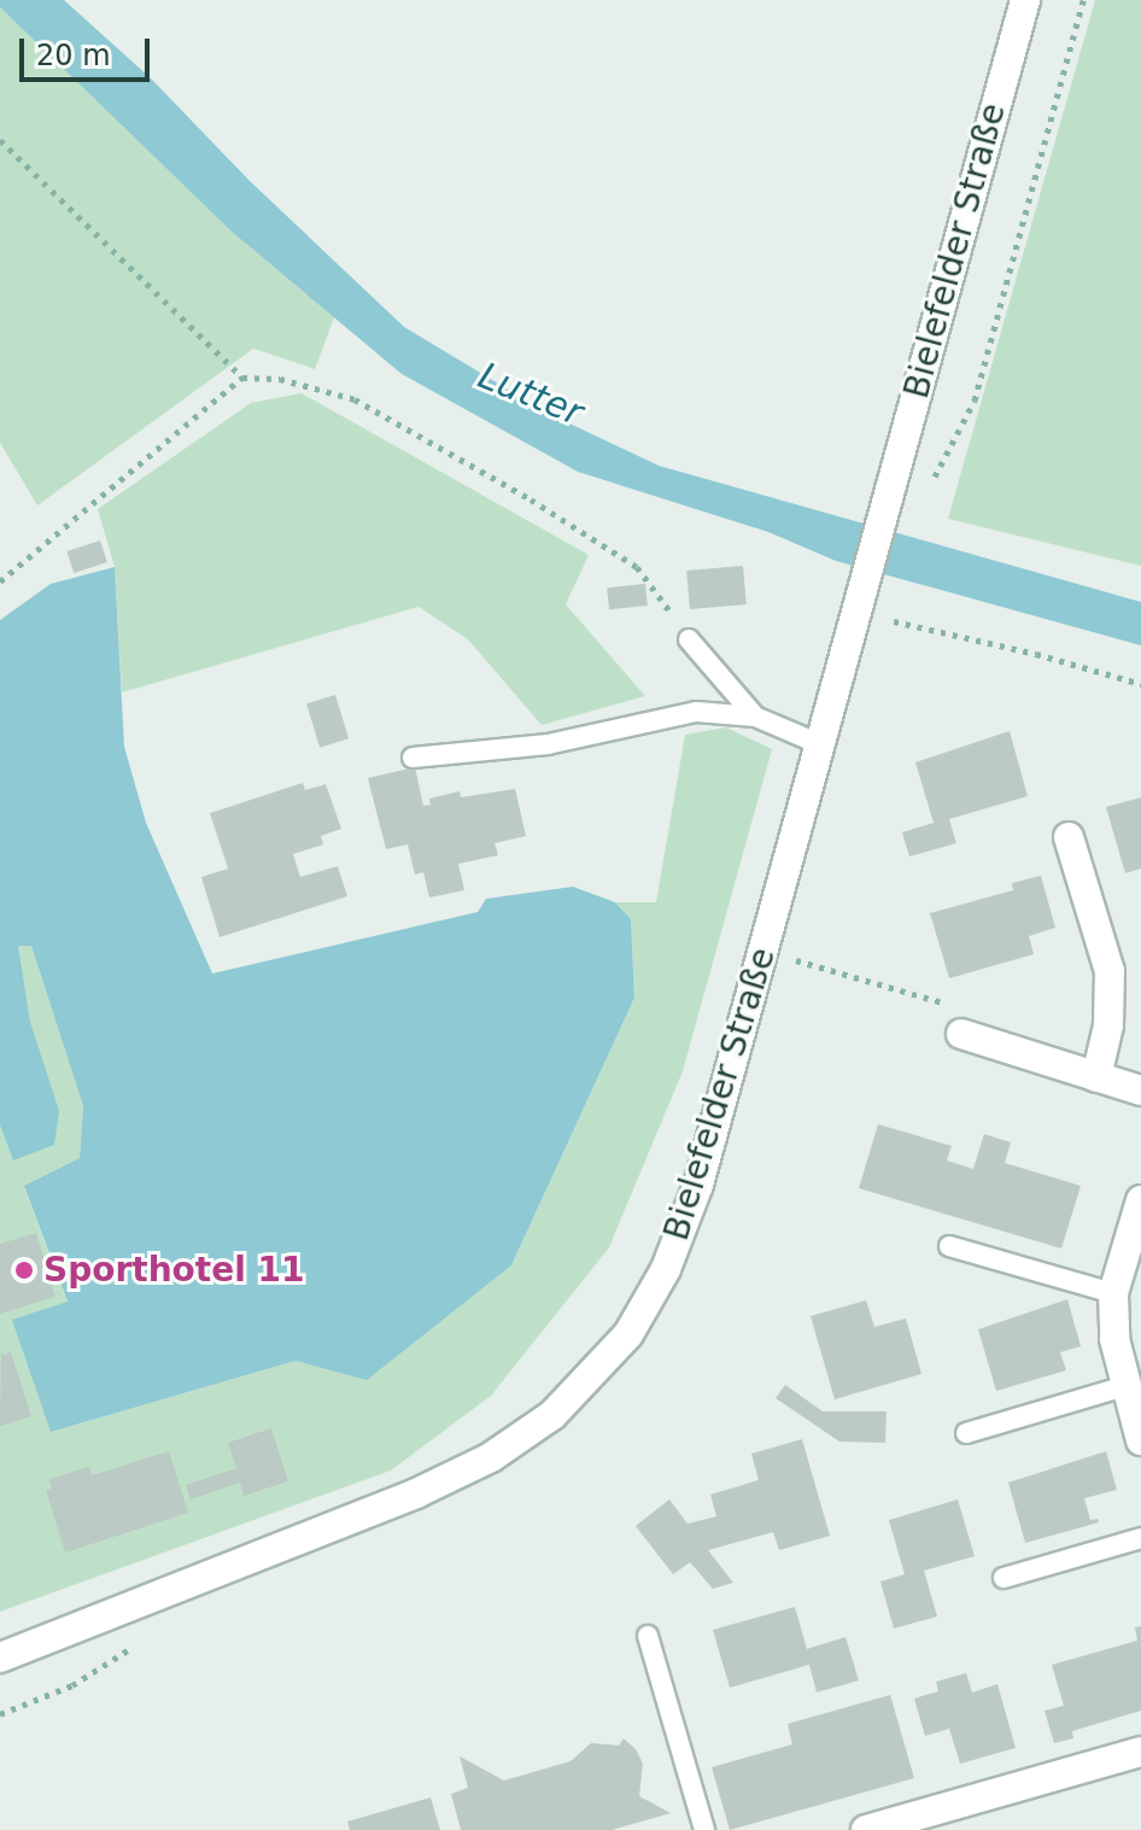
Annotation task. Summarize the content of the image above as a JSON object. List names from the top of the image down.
{
  "streets": {
    "street": ["Bielefelder Straße"]
  },
  "water": ["Lutter"],
  "places": ["Sporthotel 11"],
  "scale_bar": "20 m"
}
